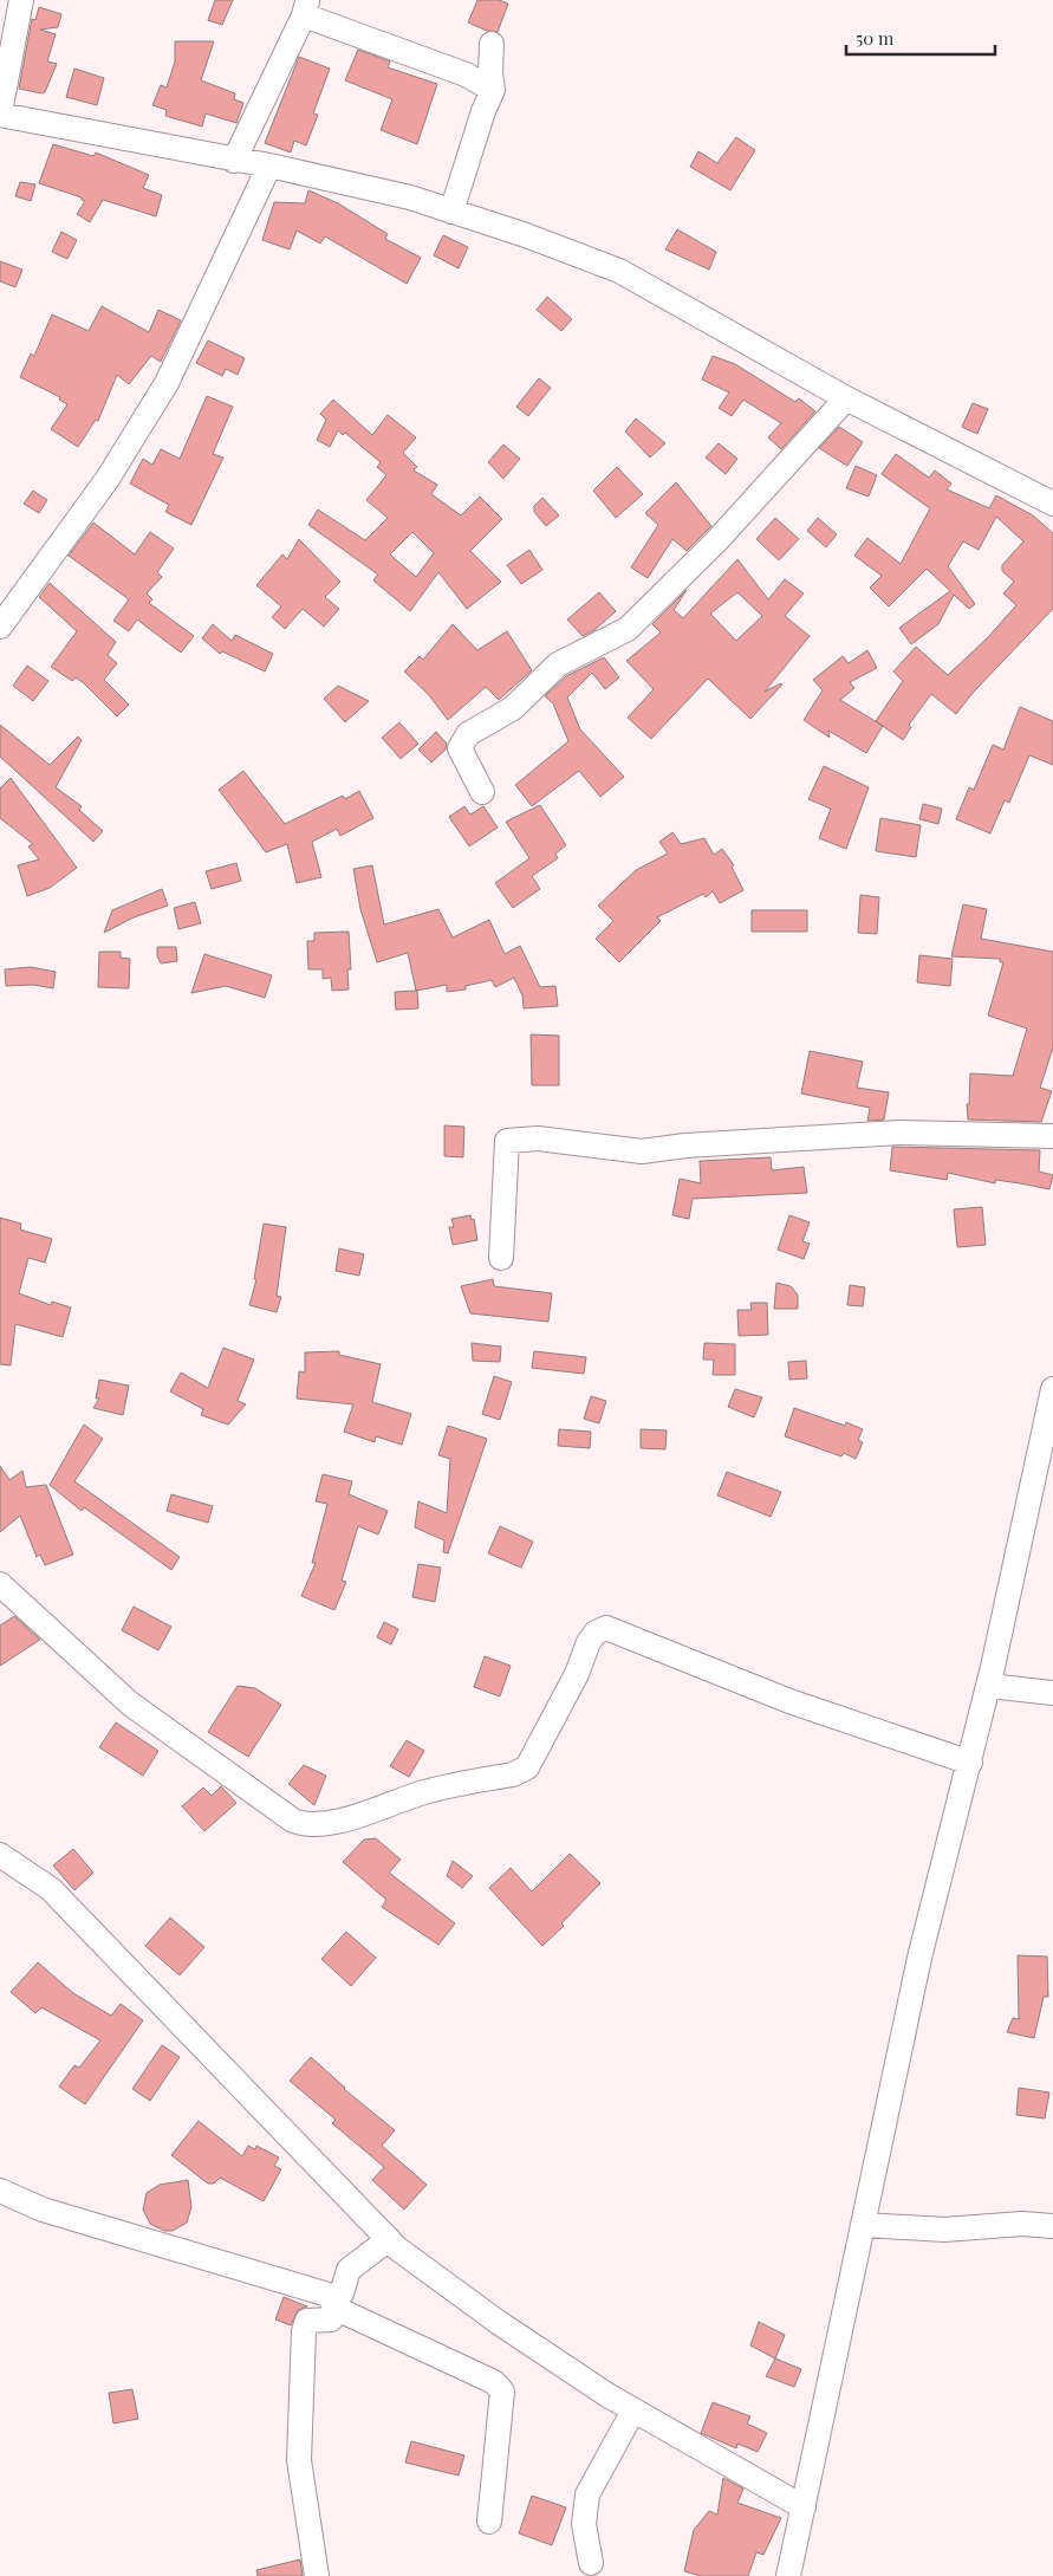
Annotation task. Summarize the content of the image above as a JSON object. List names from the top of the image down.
{
  "scale_bar": "50 m"
}
